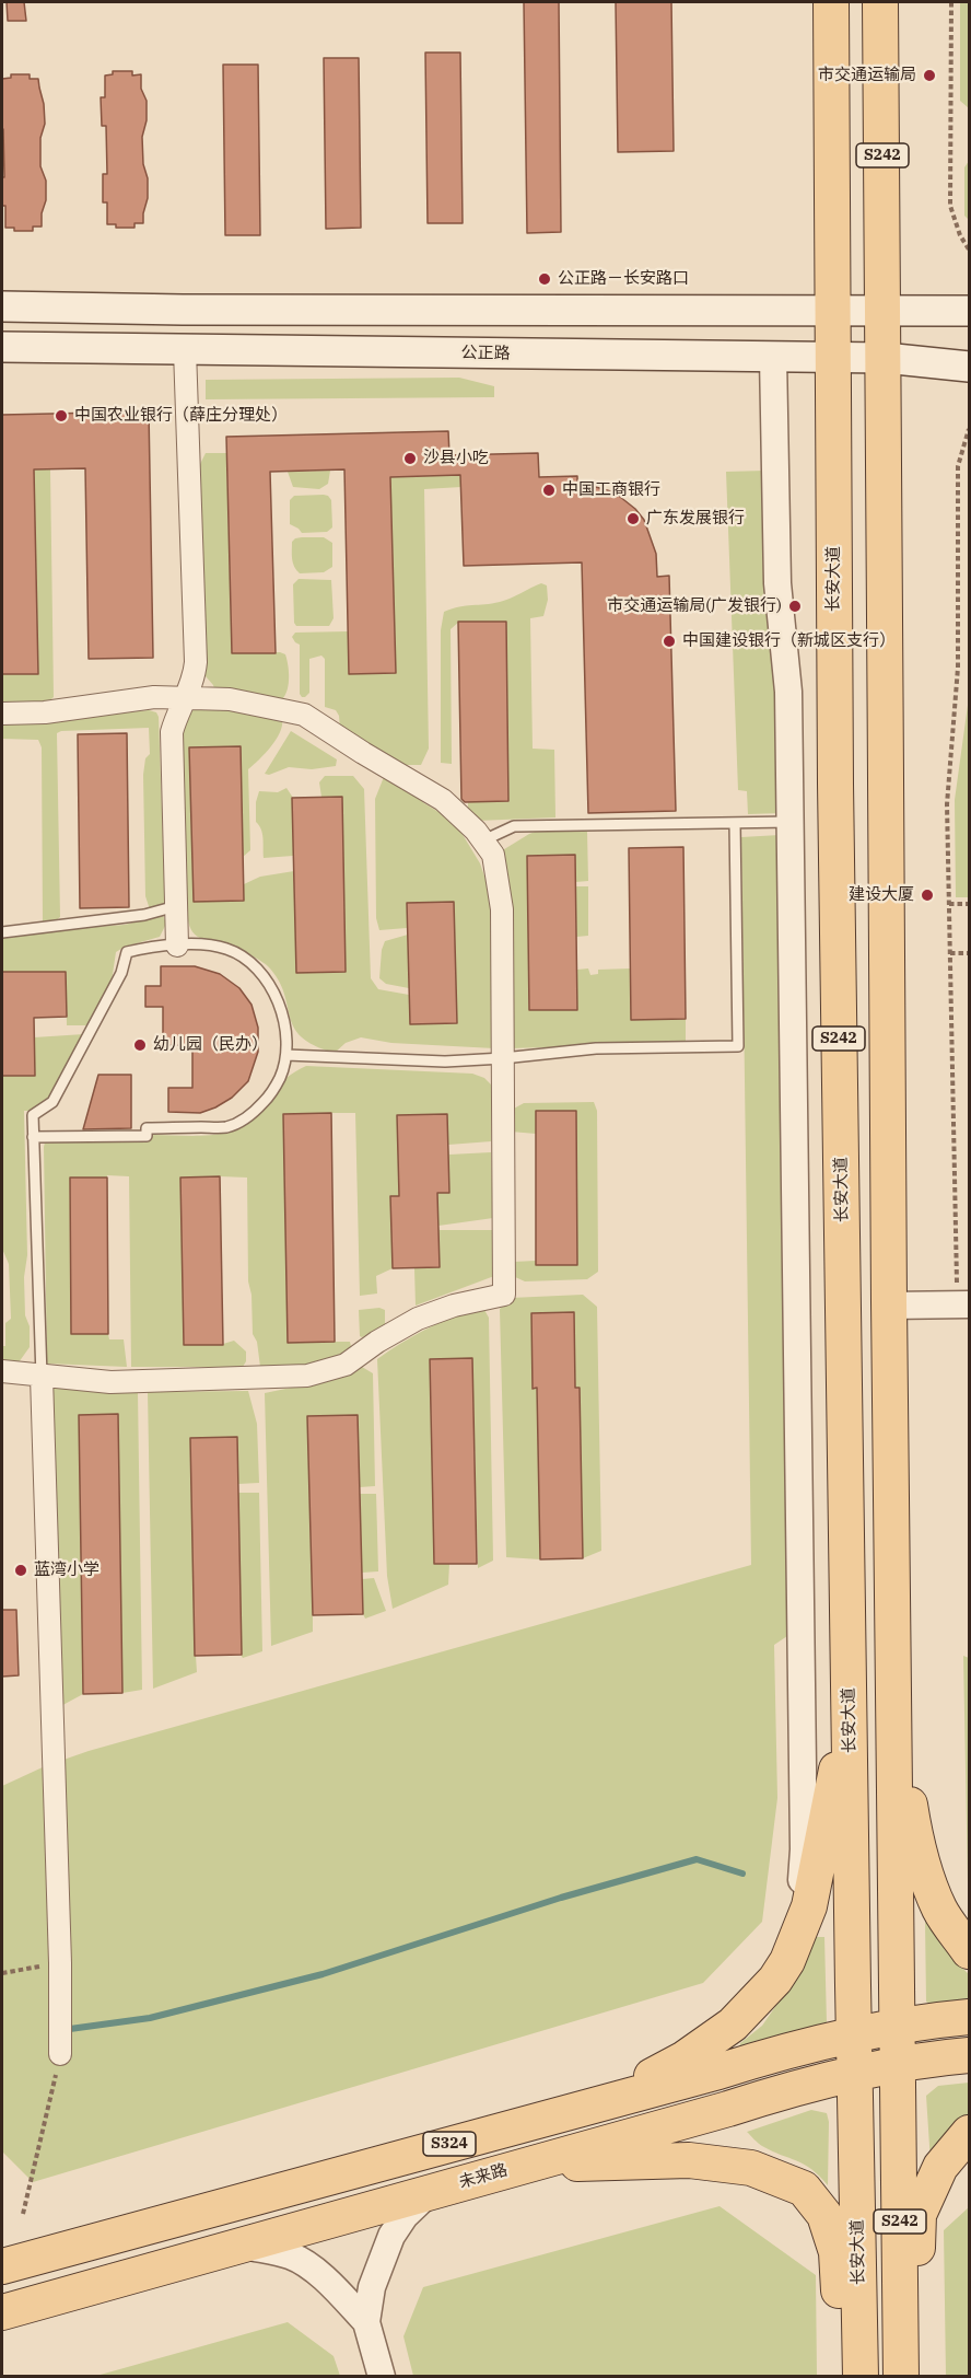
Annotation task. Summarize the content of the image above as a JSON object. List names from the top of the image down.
{
  "streets": {
    "main road": [
      "S242",
      "公正路",
      "长安大道",
      "S324",
      "未来路"
    ]
  },
  "crossings": [
    ["S242", "公正路"],
    ["S242", "S324"],
    ["S242", "未来路"],
    ["公正路", "长安大道"],
    ["长安大道", "S324"],
    ["长安大道", "未来路"]
  ],
  "places": [
    "市交通运输局",
    "公正路－长安路口",
    "中国农业银行（薛庄分理处）",
    "沙县小吃",
    "中国工商银行",
    "广东发展银行",
    "市交通运输局(广发银行)",
    "中国建设银行（新城区支行）",
    "建设大厦",
    "幼儿园（民办）",
    "蓝湾小学"
  ]
}
